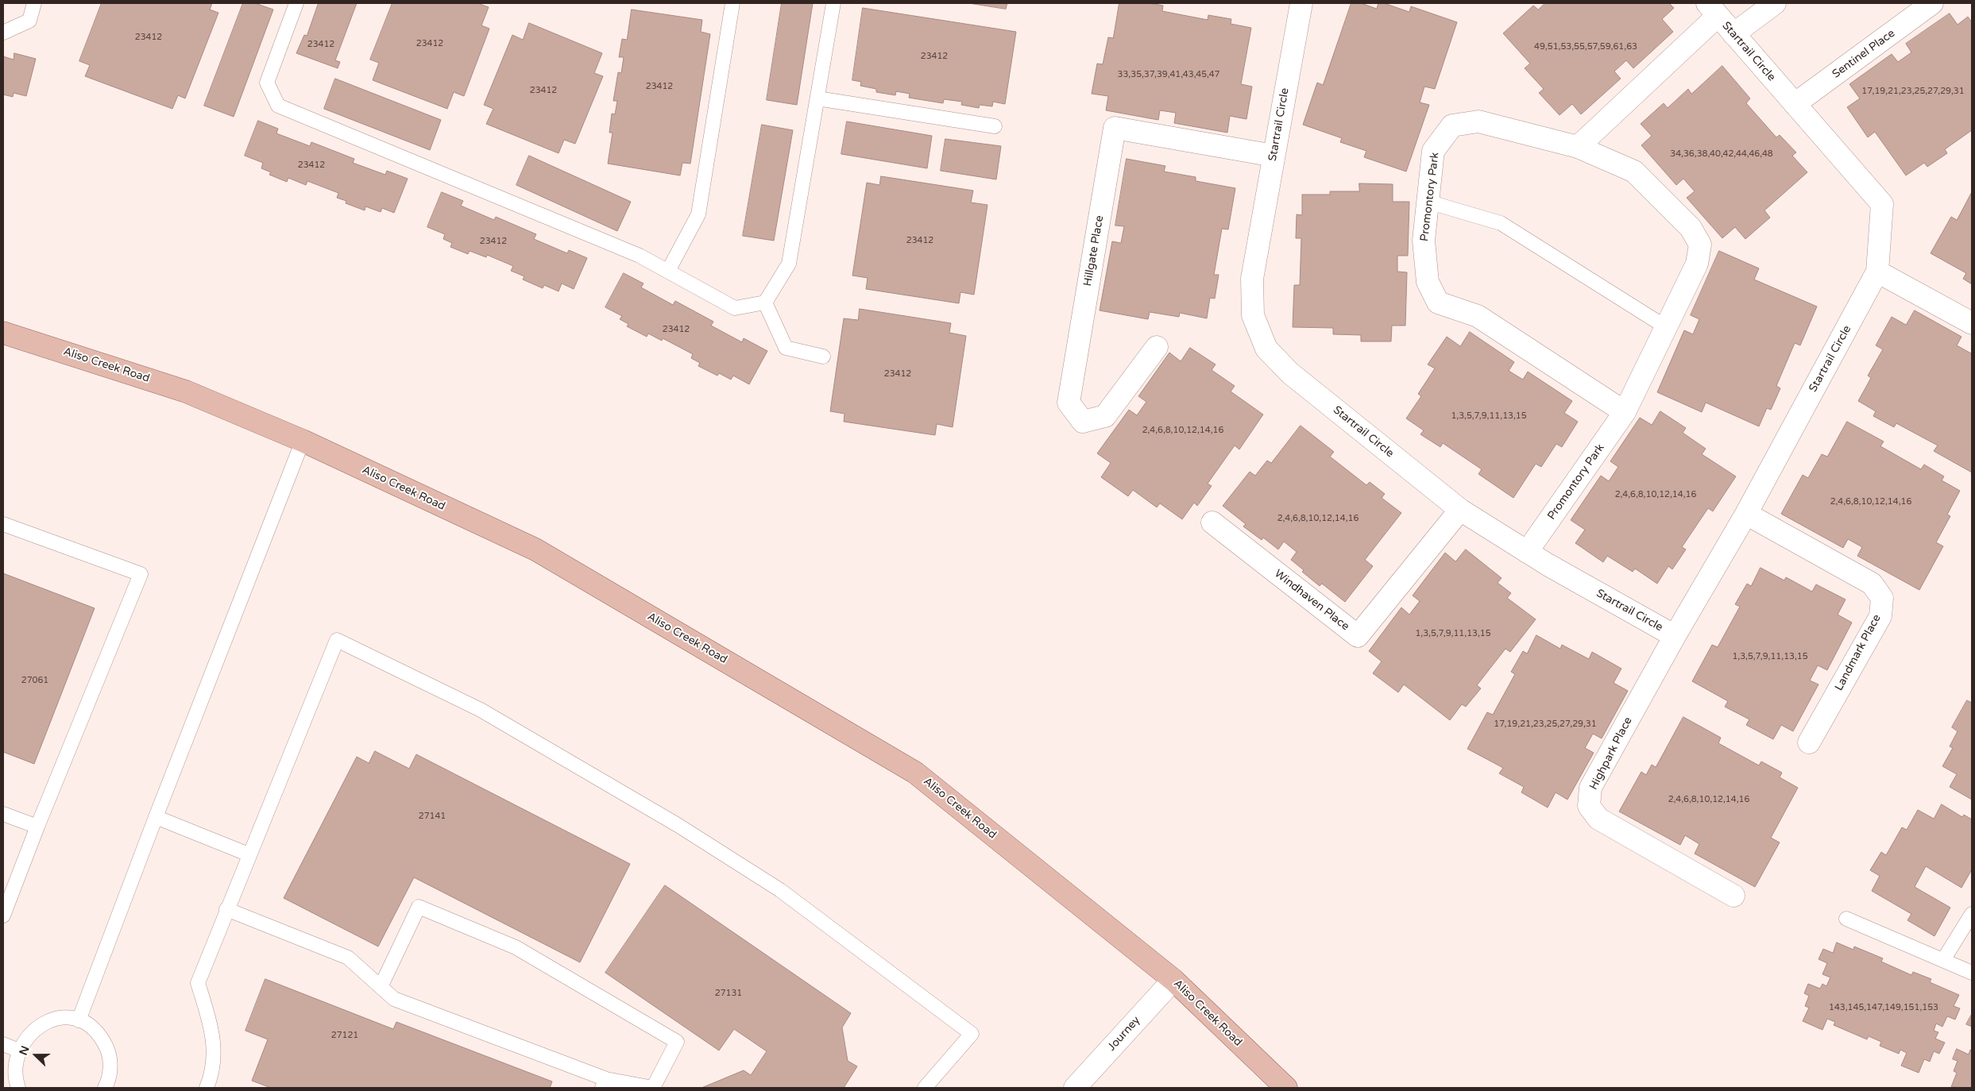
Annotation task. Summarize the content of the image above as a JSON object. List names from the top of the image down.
{
  "streets": {
    "main road": ["Aliso Creek Road"],
    "street": [
      "Startrail Circle",
      "Sentinel Place",
      "Promontory Park",
      "Hillgate Place",
      "Windhaven Place",
      "Landmark Place",
      "Highpark Place",
      "Journey"
    ]
  },
  "crossings": [
    ["Startrail Circle", "Sentinel Place"],
    ["Startrail Circle", "Promontory Park"],
    ["Startrail Circle", "Hillgate Place"],
    ["Startrail Circle", "Windhaven Place"],
    ["Startrail Circle", "Landmark Place"],
    ["Startrail Circle", "Highpark Place"],
    ["Aliso Creek Road", "Journey"]
  ],
  "house_numbers": [
    "23412",
    "23412",
    "23412",
    "49,51,53,55,57,59,61,63",
    "23412",
    "33,35,37,39,41,43,45,47",
    "23412",
    "23412",
    "17,19,21,23,25,27,29,31",
    "34,36,38,40,42,44,46,48",
    "23412",
    "23412",
    "23412",
    "23412",
    "23412",
    "1,3,5,7,9,11,13,15",
    "2,4,6,8,10,12,14,16",
    "2,4,6,8,10,12,14,16",
    "2,4,6,8,10,12,14,16",
    "2,4,6,8,10,12,14,16",
    "1,3,5,7,9,11,13,15",
    "1,3,5,7,9,11,13,15",
    "27061",
    "17,19,21,23,25,27,29,31",
    "2,4,6,8,10,12,14,16",
    "27141",
    "27131",
    "143,145,147,149,151,153",
    "27121"
  ],
  "north": "left"
}
